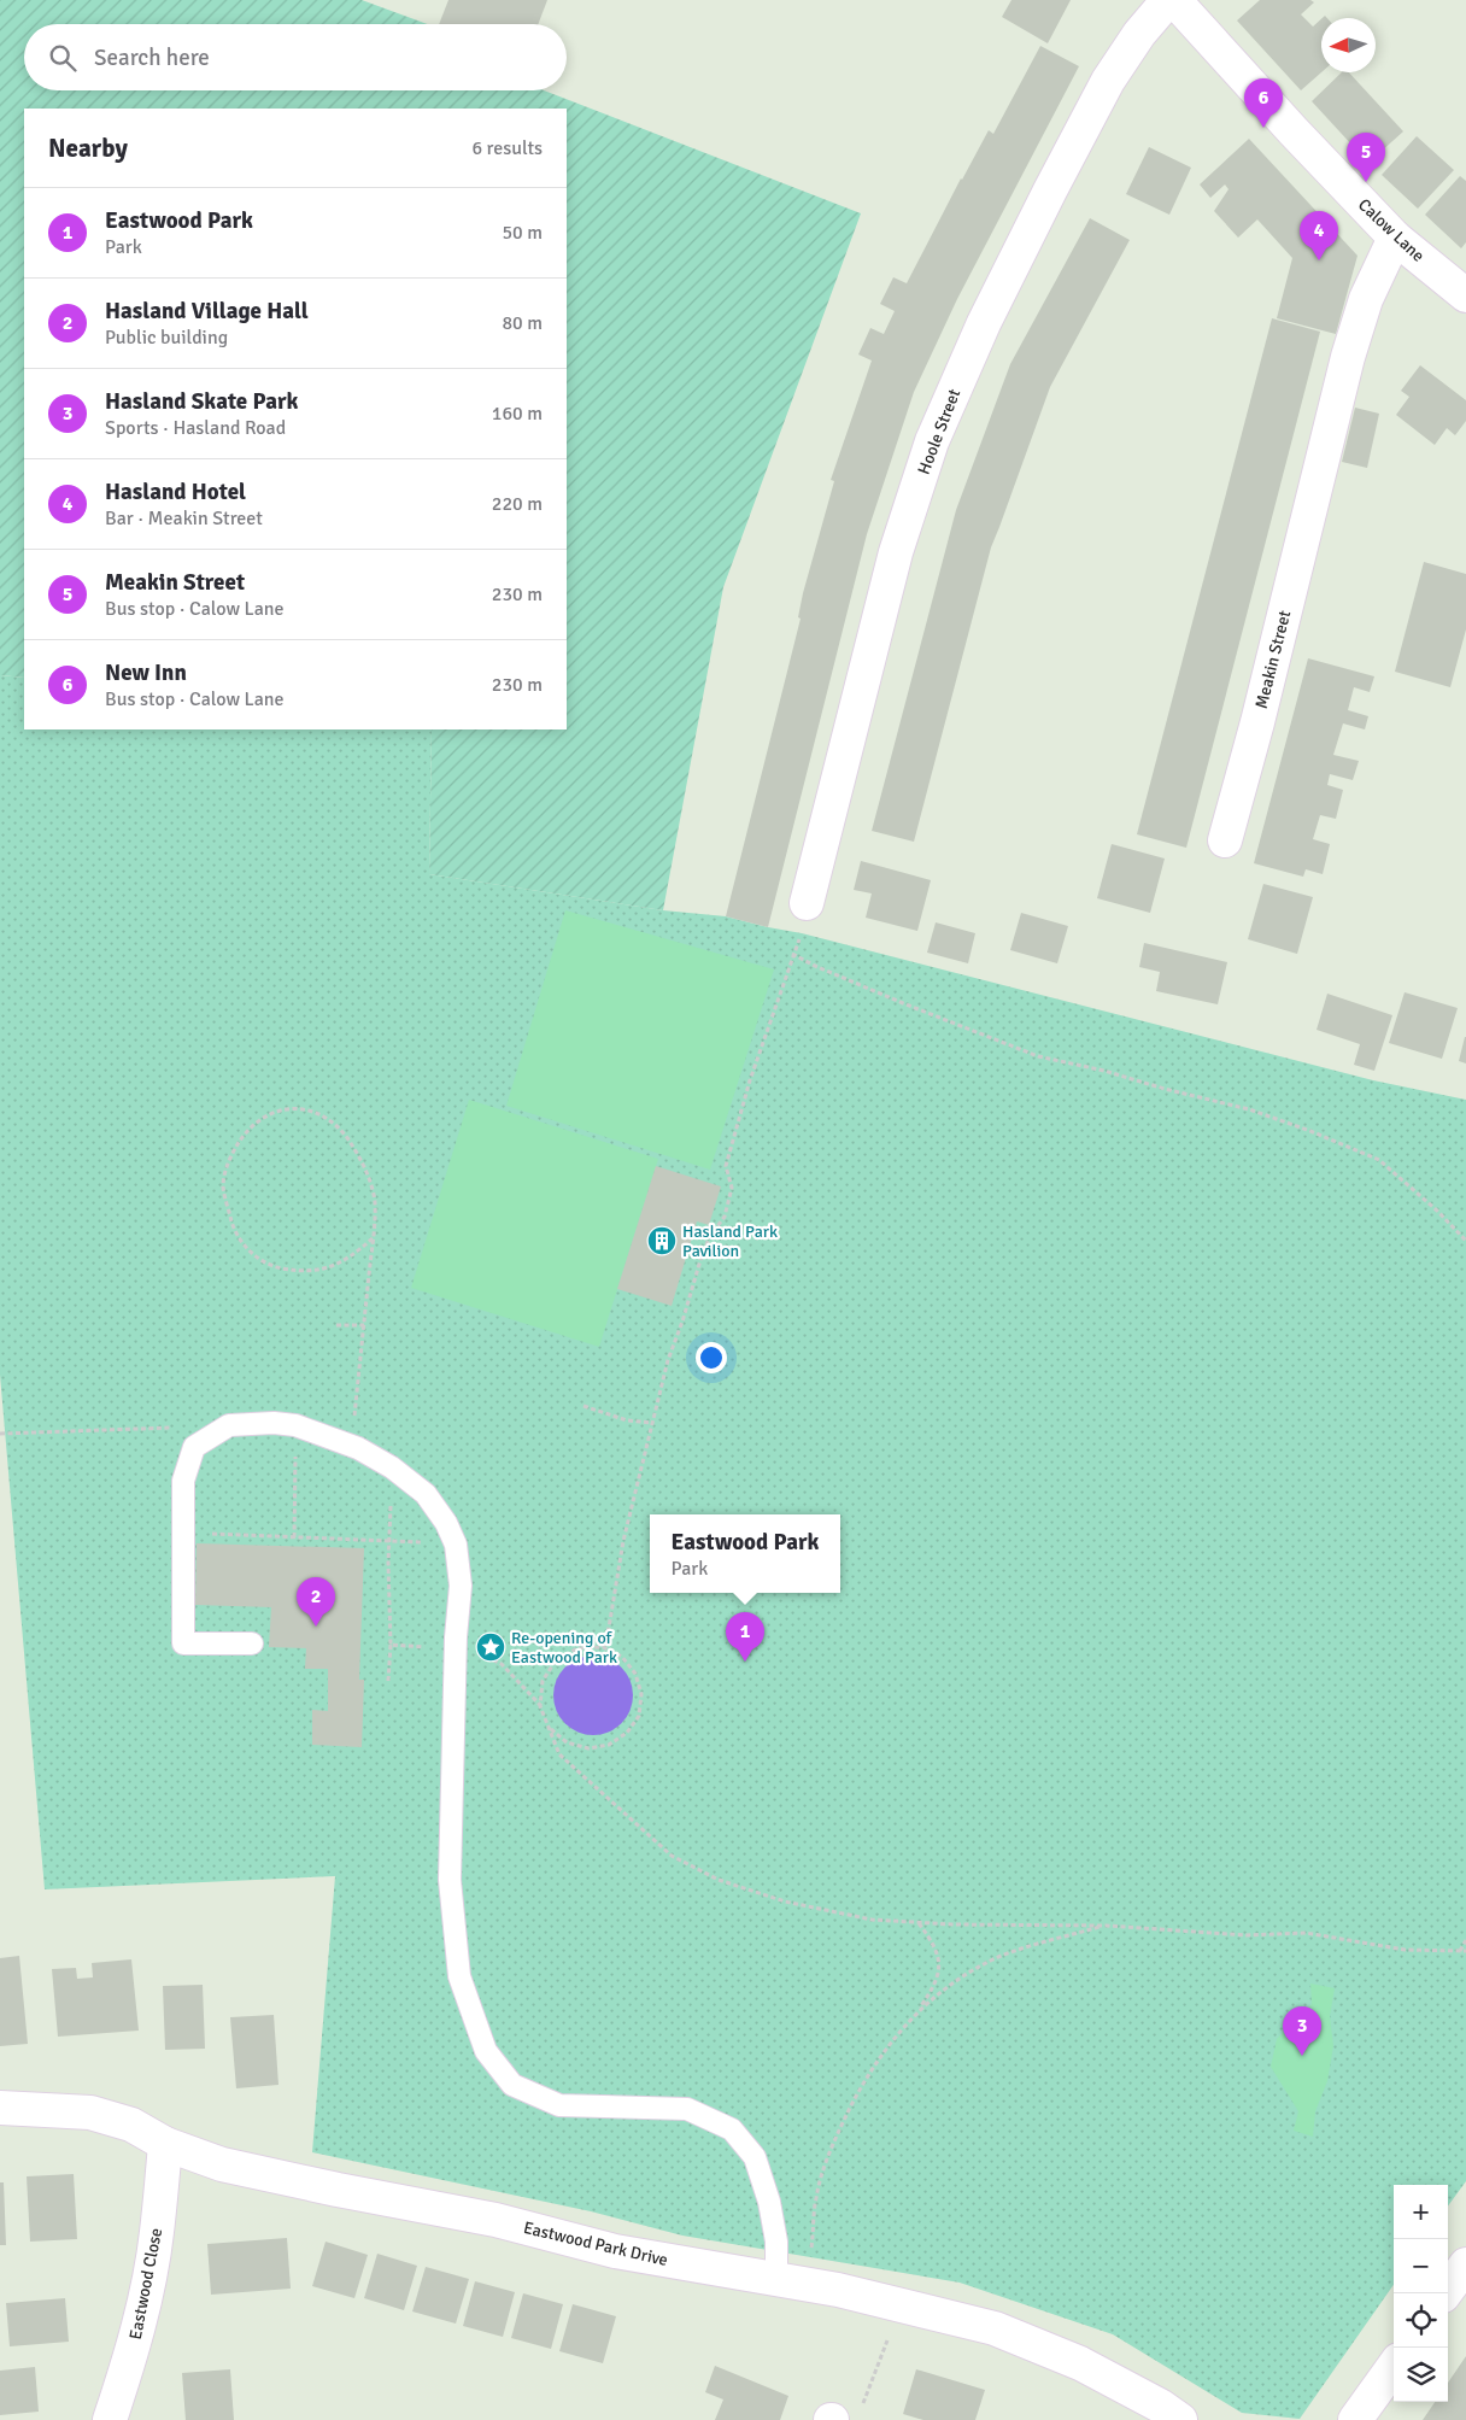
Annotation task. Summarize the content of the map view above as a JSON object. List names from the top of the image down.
{
  "streets": {
    "street": [
      "Calow Lane",
      "Hoole Street",
      "Meakin Street",
      "Eastwood Park Drive",
      "Eastwood Close"
    ]
  },
  "crossings": [
    ["Calow Lane", "Meakin Street"],
    ["Eastwood Park Drive", "Eastwood Close"]
  ],
  "places": {
    "building": ["Hasland Park Pavilion"],
    "place": ["Re-opening of Eastwood Park"]
  },
  "north": "left",
  "page": {
    "search": "Search here",
    "pins": [
      "6",
      "5",
      "4",
      "2",
      "1",
      "3"
    ],
    "heading": ["Nearby", "6 results"],
    "list": [
      {
        "mark": "1",
        "name": "Eastwood Park",
        "note": "Park",
        "value": "50 m"
      },
      {
        "mark": "2",
        "name": "Hasland Village Hall",
        "note": "Public building",
        "value": "80 m"
      },
      {
        "mark": "3",
        "name": "Hasland Skate Park",
        "note": "Sports · Hasland Road",
        "value": "160 m"
      },
      {
        "mark": "4",
        "name": "Hasland Hotel",
        "note": "Bar · Meakin Street",
        "value": "220 m"
      },
      {
        "mark": "5",
        "name": "Meakin Street",
        "note": "Bus stop · Calow Lane",
        "value": "230 m"
      },
      {
        "mark": "6",
        "name": "New Inn",
        "note": "Bus stop · Calow Lane",
        "value": "230 m"
      }
    ],
    "popup": ["Eastwood Park", "Park"],
    "map_buttons": ["+", "−"]
  }
}
